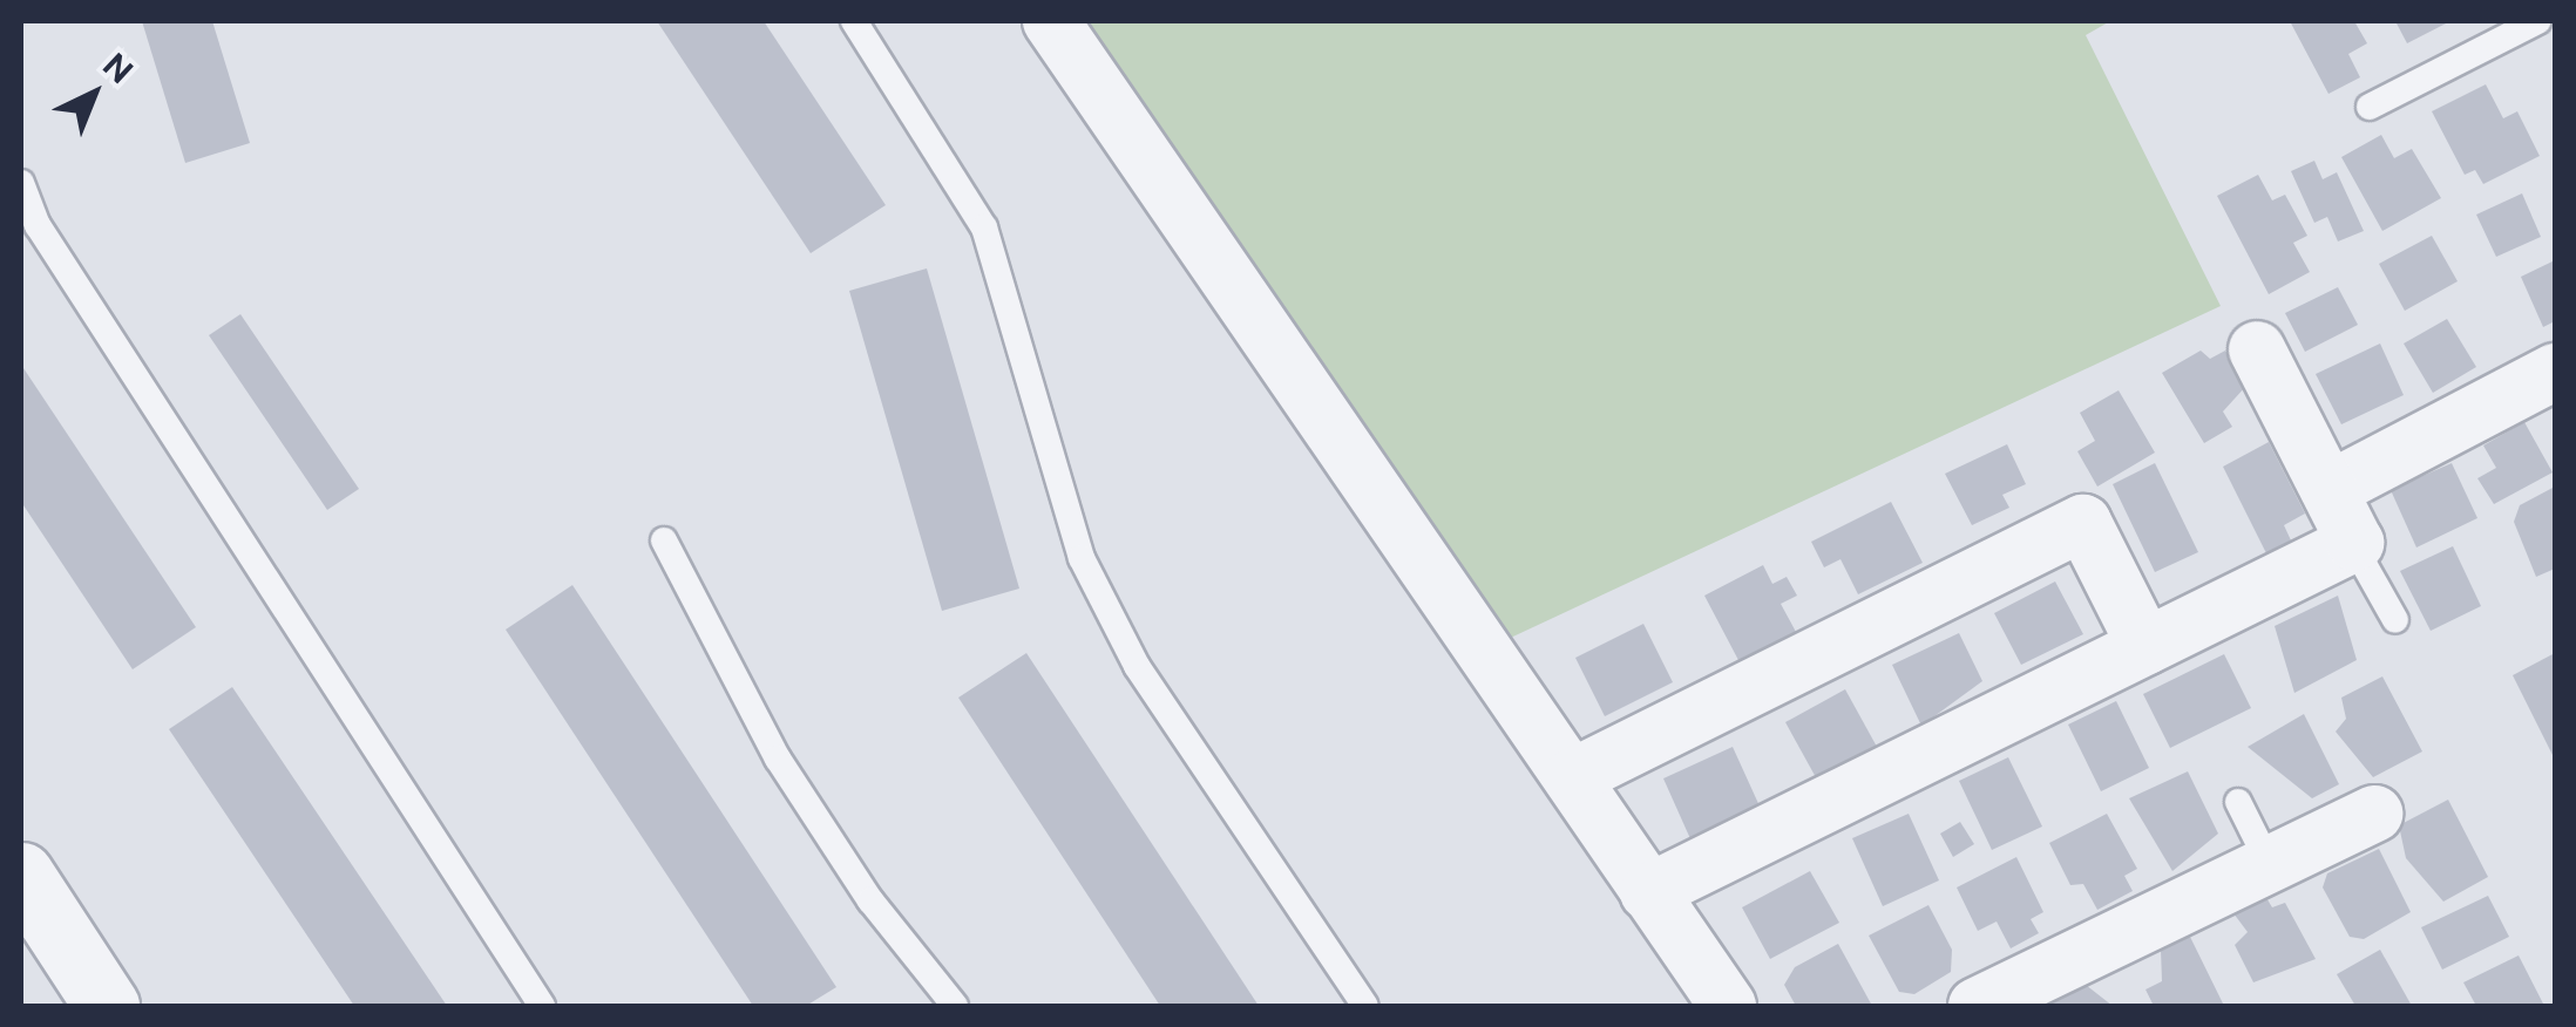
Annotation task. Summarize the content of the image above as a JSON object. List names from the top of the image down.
{
  "north": "top right"
}
